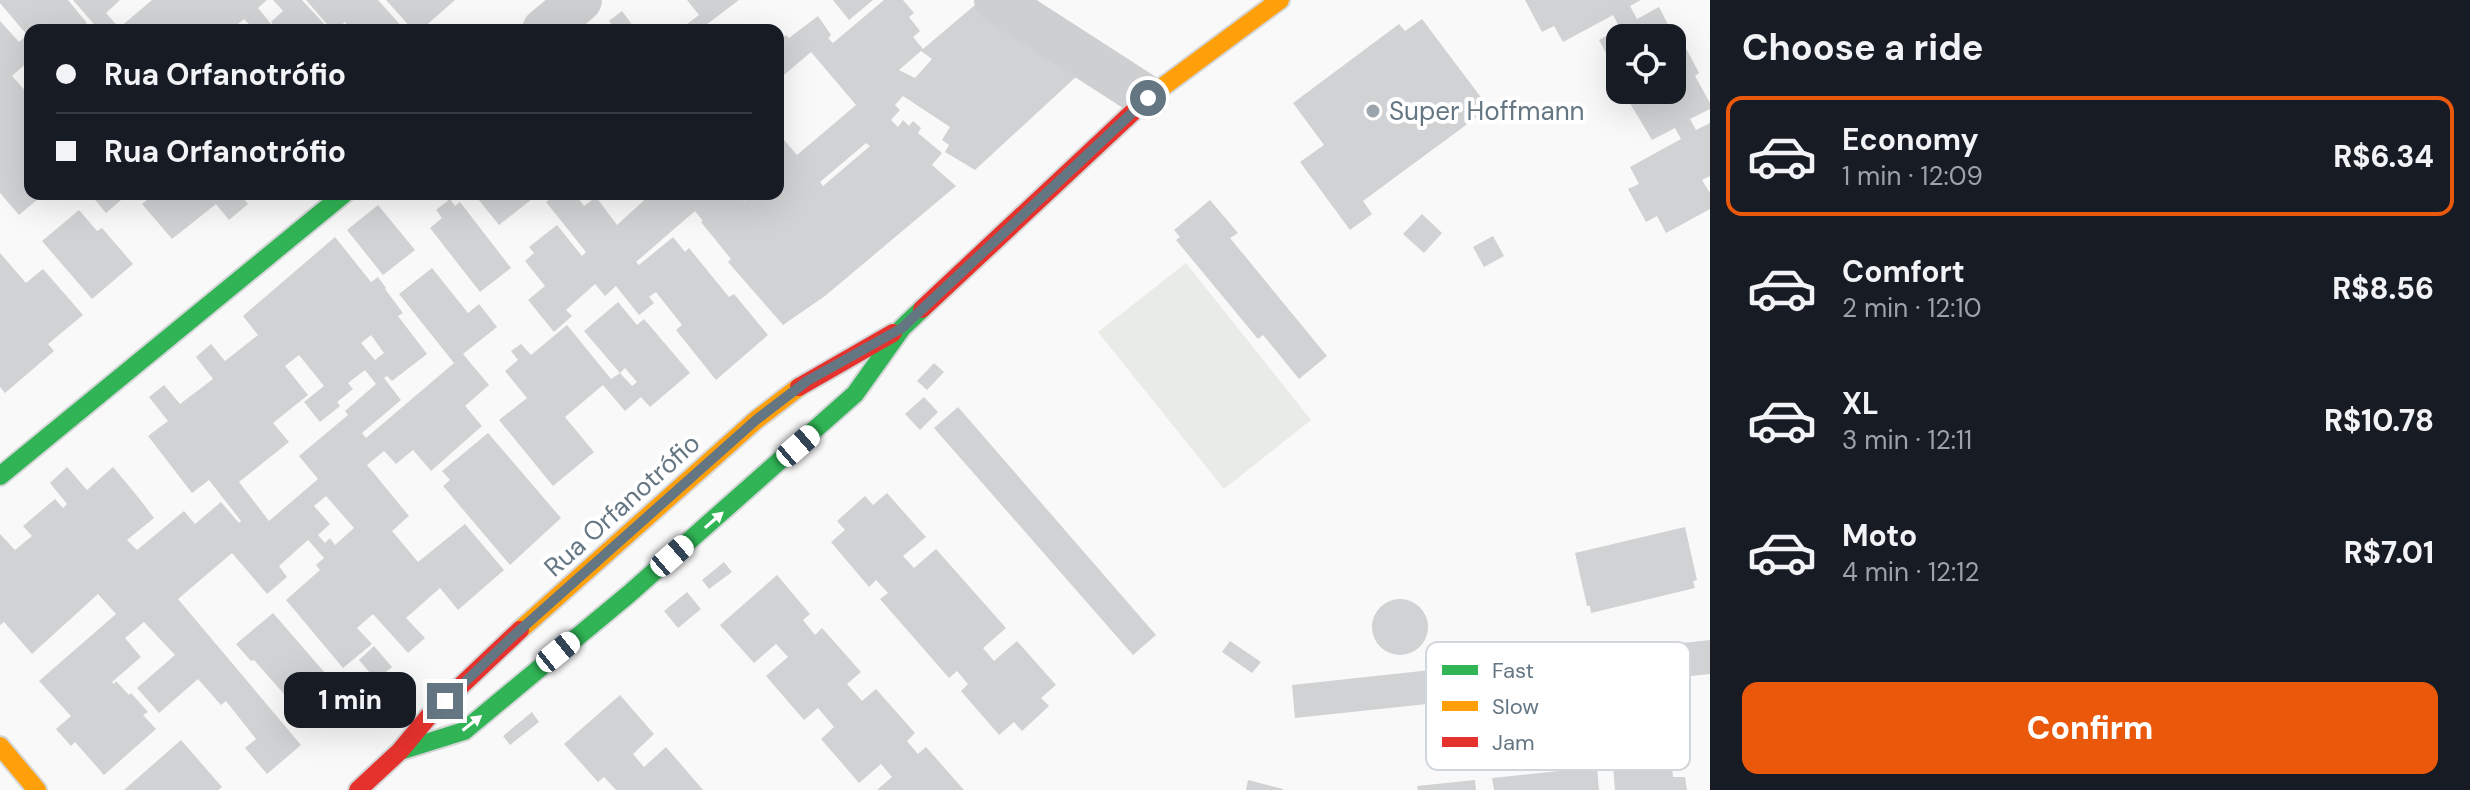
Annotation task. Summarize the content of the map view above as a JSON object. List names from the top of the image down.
{
  "streets": {
    "street": ["Rua Orfanotrófio"]
  },
  "places": ["Super Hoffmann"],
  "legend": ["Fast", "Slow", "Jam"],
  "page": {
    "heading": "Choose a ride",
    "banner": ["Rua Orfanotrófio", "Rua Orfanotrófio"],
    "list": [
      {
        "name": "Economy",
        "note": "1 min · 12:09",
        "value": "R$6.34"
      },
      {
        "name": "Comfort",
        "note": "2 min · 12:10",
        "value": "R$8.56"
      },
      {
        "name": "XL",
        "note": "3 min · 12:11",
        "value": "R$10.78"
      },
      {
        "name": "Moto",
        "note": "4 min · 12:12",
        "value": "R$7.01"
      }
    ],
    "buttons": "Confirm",
    "bubble": "1 min"
  }
}
